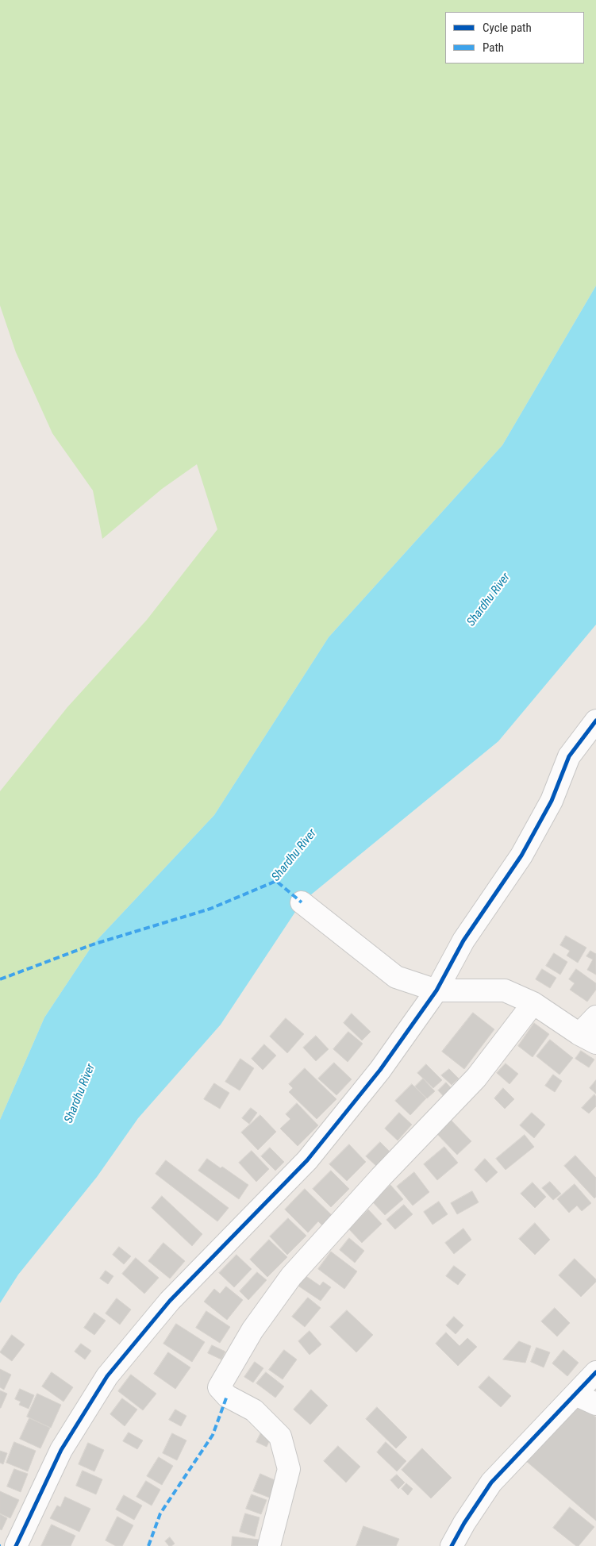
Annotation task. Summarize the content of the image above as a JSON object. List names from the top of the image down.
{
  "water": ["Shardhu River"],
  "legend": ["Cycle path", "Path"]
}
